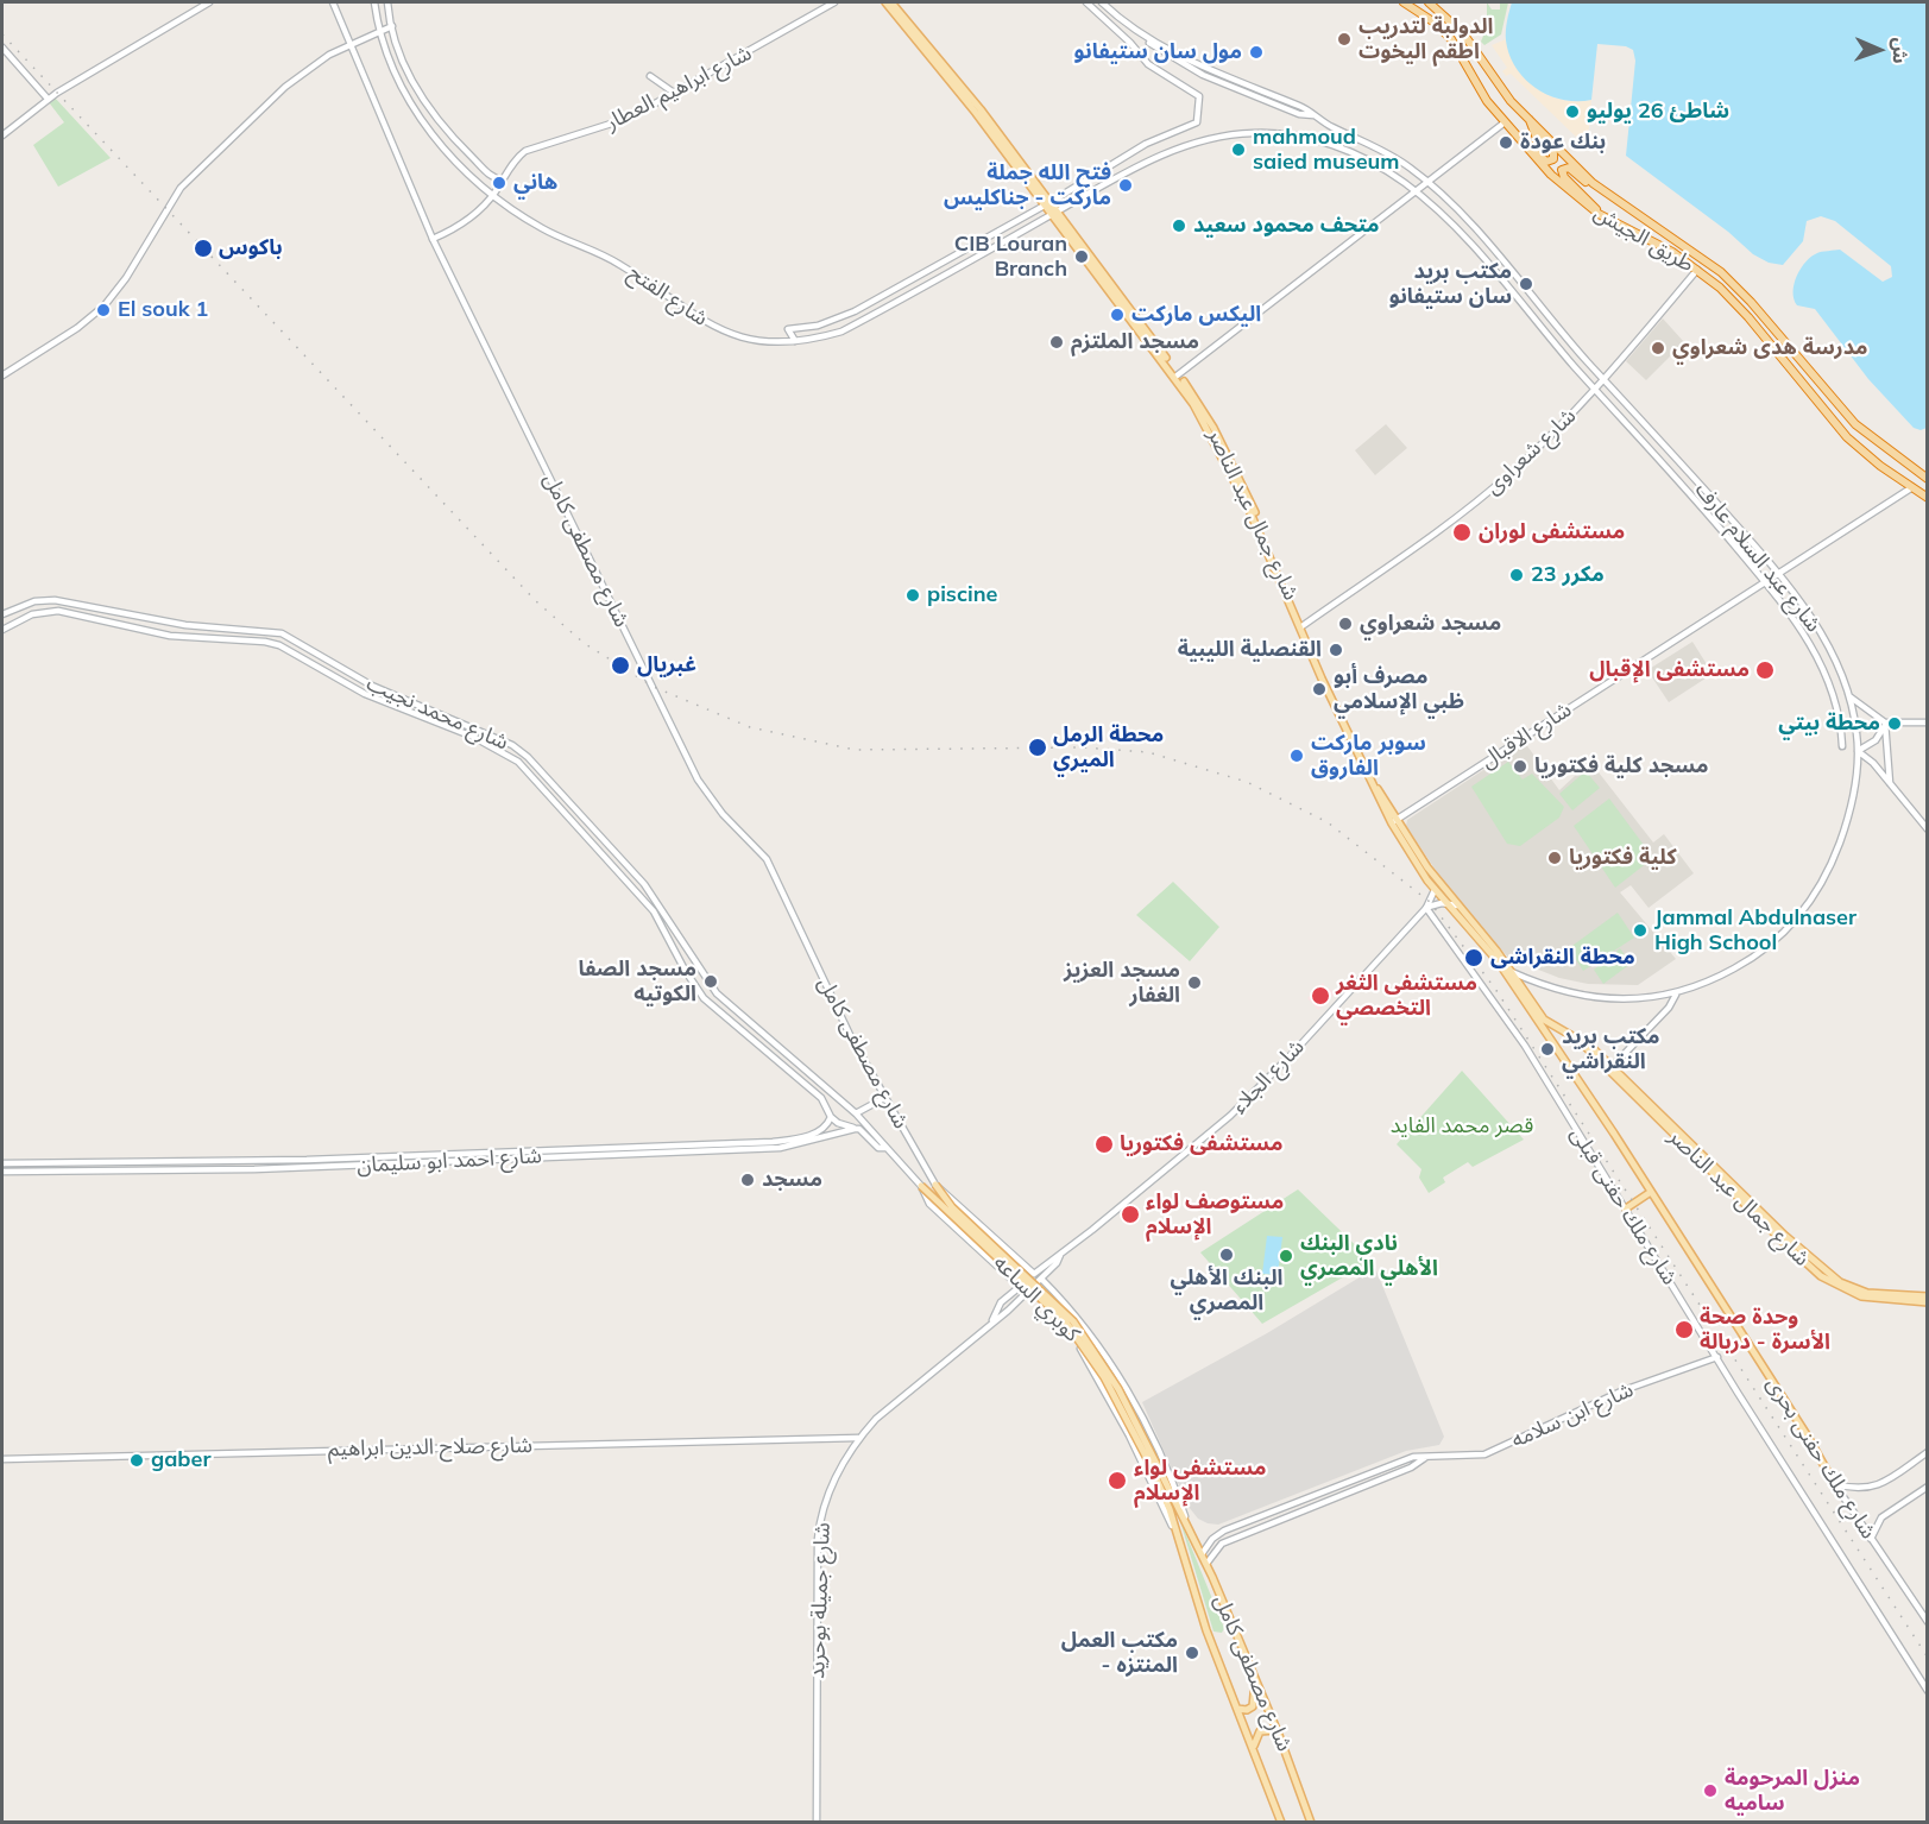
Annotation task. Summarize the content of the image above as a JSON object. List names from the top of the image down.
{
  "streets": {
    "highway": ["طريق الجيش"],
    "main road": [
      "شارع جمال عبد الناصر",
      "شارع مصطفى كامل",
      "كوبري الساعه",
      "شارع ملك حفنى بحرى"
    ],
    "street": [
      "شارع ابراهيم العطار",
      "شارع الفتح",
      "شارع شعراوى",
      "شارع عبد السلام عارف",
      "شارع محمد نجيب",
      "شارع الاقبال",
      "شارع الجلاء",
      "شارع احمد ابو سليمان",
      "شارع ملك حفنى قبلى",
      "شارع ابن سلامه",
      "شارع صلاح الدين ابراهيم",
      "شارع جميلة بوحريد"
    ]
  },
  "crossings": [
    ["شارع ابراهيم العطار", "شارع الفتح"],
    ["شارع ابراهيم العطار", "شارع مصطفى كامل"],
    ["طريق الجيش", "شارع شعراوى"],
    ["طريق الجيش", "شارع الاقبال"],
    ["شارع الفتح", "شارع جمال عبد الناصر"],
    ["شارع الفتح", "شارع عبد السلام عارف"],
    ["شارع شعراوى", "شارع جمال عبد الناصر"],
    ["شارع شعراوى", "شارع عبد السلام عارف"],
    ["شارع جمال عبد الناصر", "شارع عبد السلام عارف"],
    ["شارع جمال عبد الناصر", "شارع الاقبال"],
    ["شارع جمال عبد الناصر", "شارع الجلاء"],
    ["شارع جمال عبد الناصر", "شارع ملك حفنى بحرى"],
    ["شارع مصطفى كامل", "شارع محمد نجيب"],
    ["شارع مصطفى كامل", "شارع الجلاء"],
    ["شارع مصطفى كامل", "كوبري الساعه"],
    ["شارع مصطفى كامل", "شارع ابن سلامه"],
    ["شارع عبد السلام عارف", "شارع الاقبال"],
    ["شارع محمد نجيب", "شارع احمد ابو سليمان"],
    ["شارع الجلاء", "شارع ملك حفنى قبلى"],
    ["شارع الجلاء", "شارع جميلة بوحريد"],
    ["شارع ملك حفنى قبلى", "شارع ابن سلامه"],
    ["شارع صلاح الدين ابراهيم", "شارع جميلة بوحريد"]
  ],
  "parks": ["قصر محمد الفايد"],
  "places": [
    "الدولبة لتدريب اطقم اليخوت",
    "مول سان ستيفانو",
    "شاطئ 26 يوليو",
    "بنك عودة",
    "mahmoud saied museum",
    "هاني",
    "فتح الله جملة ماركت - جناكليس",
    "متحف محمود سعيد",
    "باكوس",
    "CIB Louran Branch",
    "مكتب بريد سان ستيفانو",
    "El souk 1",
    "اليكس ماركت",
    "مسجد الملتزم",
    "مدرسة هدى شعراوي",
    "مستشفى لوران",
    "23 مكرر",
    "piscine",
    "مسجد شعراوي",
    "القنصلية الليبية",
    "غبريال",
    "مستشفى الإقبال",
    "مصرف أبو ظبي الإسلامي",
    "محطة بيتي",
    "محطة الرمل الميري",
    "سوبر ماركت الفاروق",
    "مسجد كلية فكتوريا",
    "كلية فكتوريا",
    "Jammal Abdulnaser High School",
    "محطة النقراشى",
    "مسجد الصفا الكوتيه",
    "مسجد العزيز الغفار",
    "مستشفى الثغر التخصصي",
    "مكتب بريد النقراشي",
    "مستشفى فكتوريا",
    "مسجد",
    "مستوصف لواء الإسلام",
    "البنك الأهلي المصري",
    "نادي البنك الأهلي المصري",
    "وحدة صحة الأسرة - دربالة",
    "gaber",
    "مستشفى لواء الإسلام",
    "مكتب العمل - المنتزه",
    "منزل المرحومة ساميه"
  ],
  "north": "right"
}
